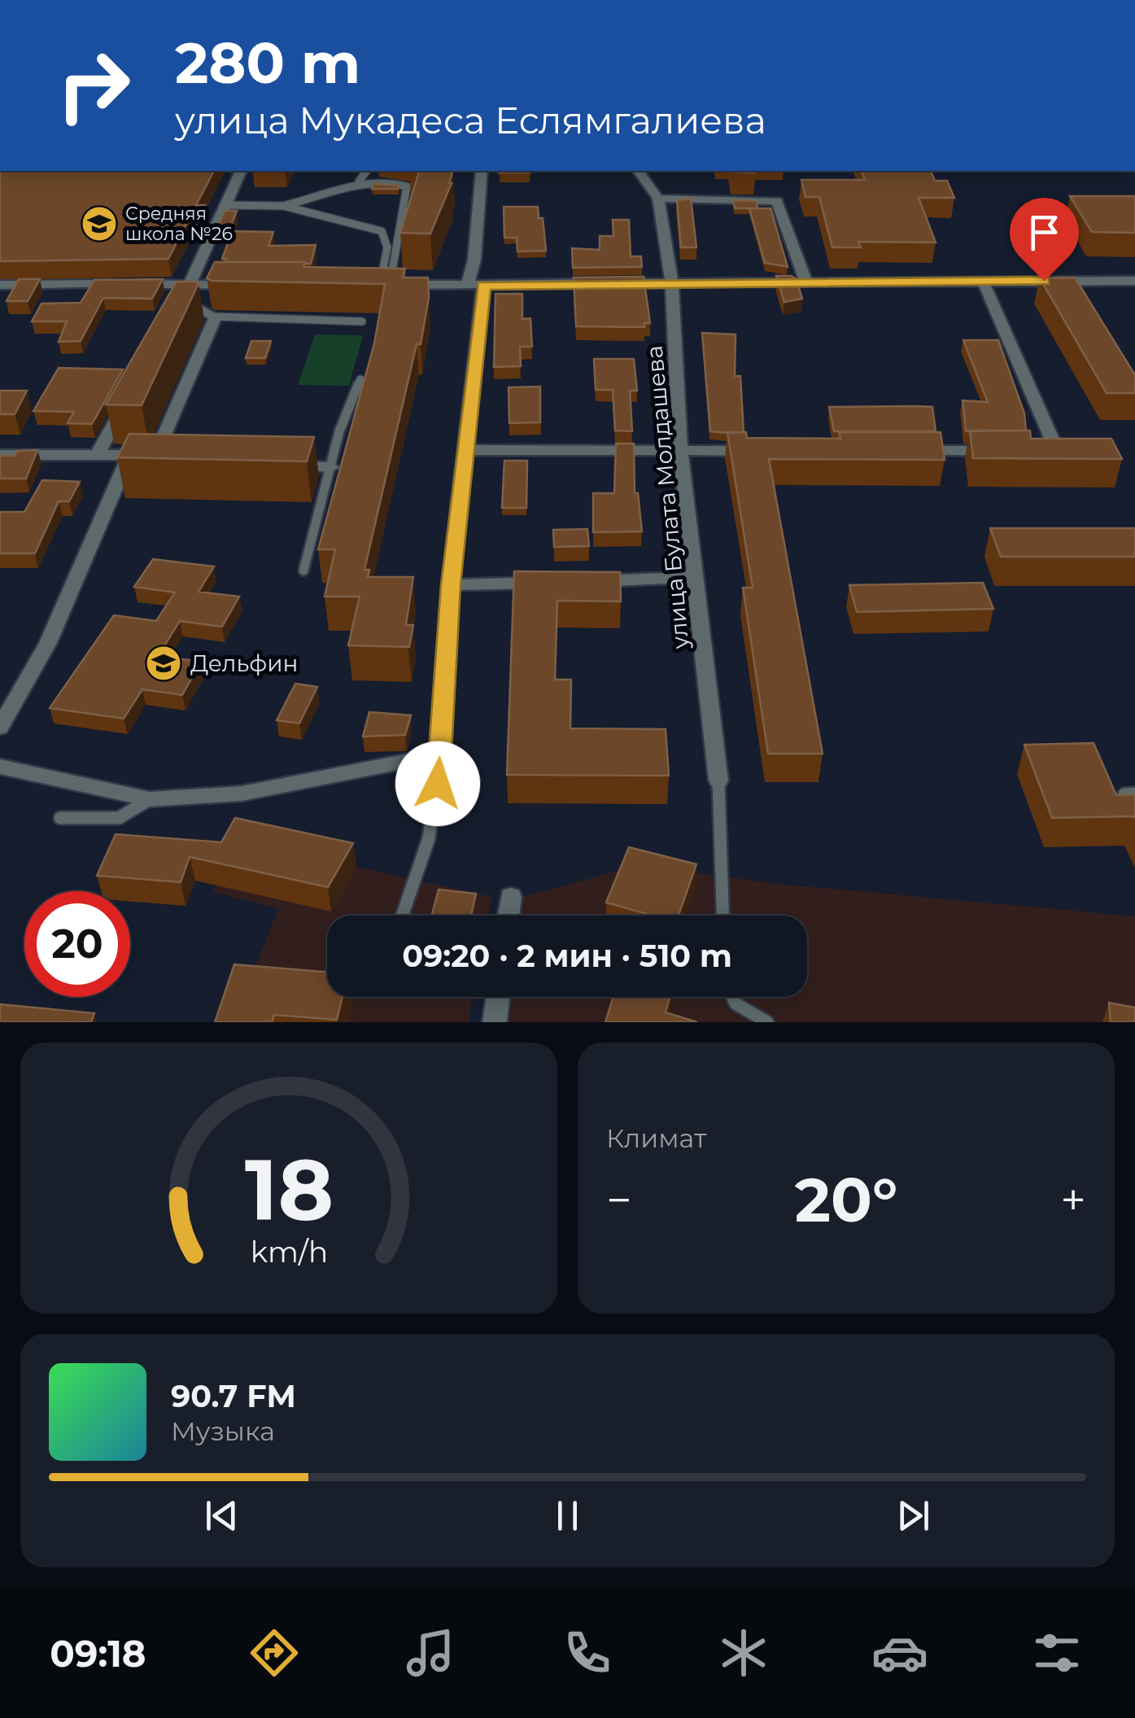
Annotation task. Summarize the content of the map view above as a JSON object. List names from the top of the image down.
{
  "streets": {
    "street": ["улица Булата Молдашева"]
  },
  "places": {
    "school or university": ["Средняя школа №26", "Дельфин"]
  },
  "page": {
    "turn": ["280 m", "улица Мукадеса Еслямгалиева"],
    "limit": "20",
    "trip": "09:20 · 2 мин · 510 m",
    "tile": "Климат",
    "heat": ["−", "20°", "+"],
    "song": ["90.7 FM", "Музыка"],
    "tabs": "09:18",
    "gauge": ["18", "km/h"]
  }
}
